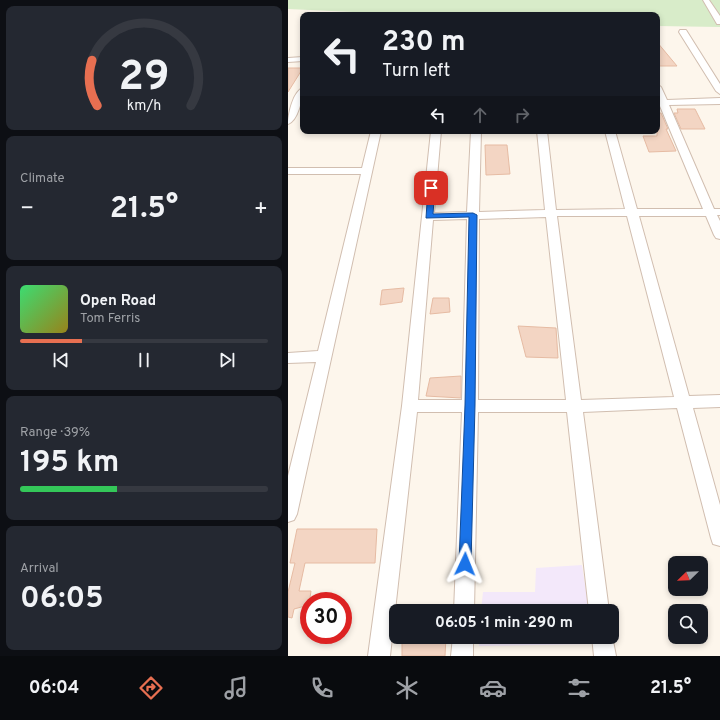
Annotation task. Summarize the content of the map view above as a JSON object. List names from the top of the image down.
{
  "north": "bottom left",
  "page": {
    "turn": ["230 m", "Turn left"],
    "tile": [
      "Climate",
      ["Range · 39%", "195 km"],
      ["Arrival", "06:05"]
    ],
    "heat": ["−", "21.5°", "+"],
    "song": ["Open Road", "Tom Ferris"],
    "limit": "30",
    "trip": "06:05 · 1 min · 290 m",
    "tabs": ["06:04", "21.5°"],
    "gauge": ["29", "km/h"]
  }
}
